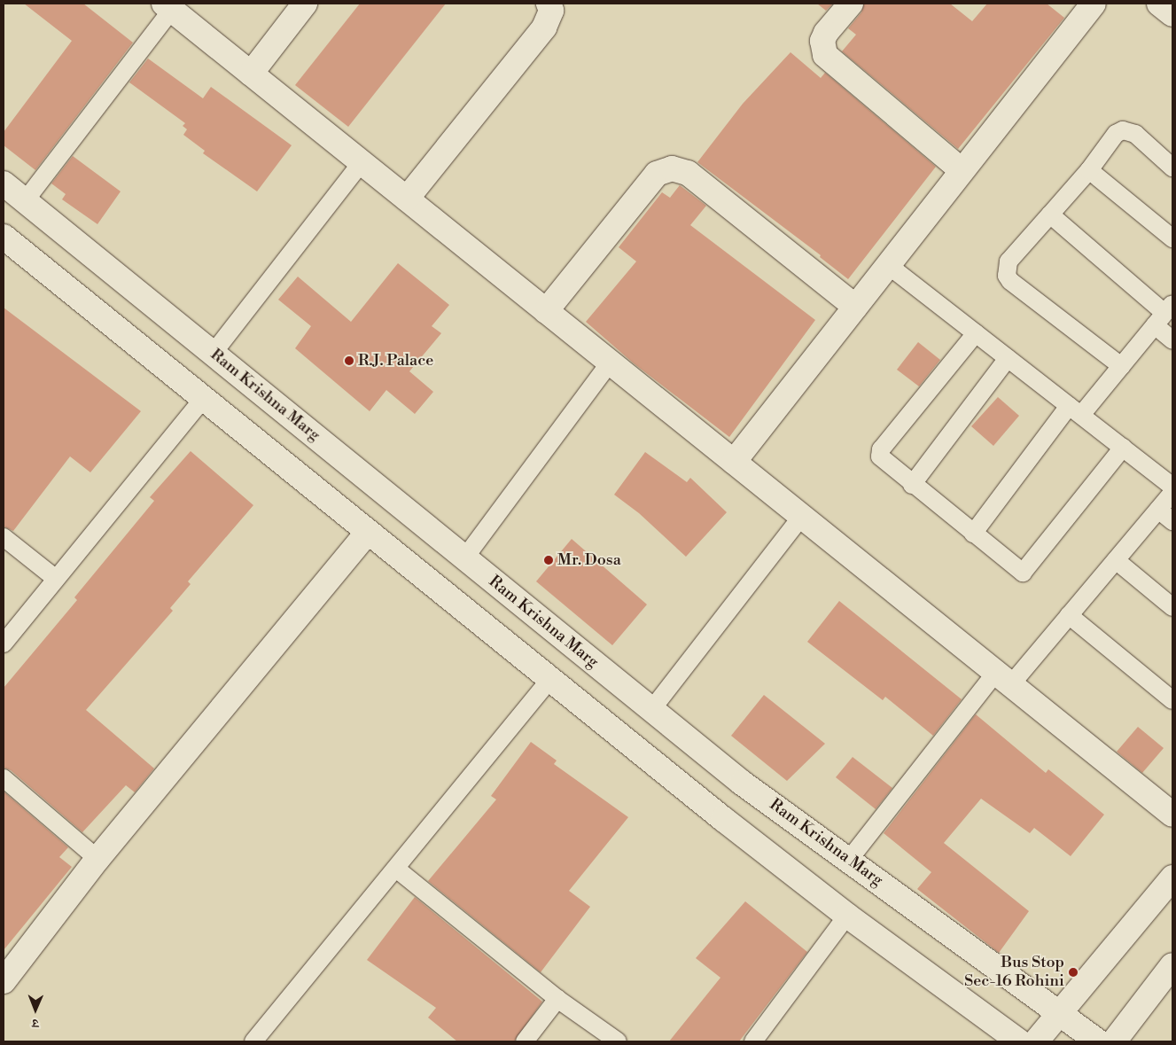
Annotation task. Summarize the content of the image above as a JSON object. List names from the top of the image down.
{
  "streets": {
    "street": ["Ram Krishna Marg"]
  },
  "places": ["R.J. Palace", "Mr. Dosa", "Bus Stop Sec-16 Rohini"],
  "north": "bottom"
}
